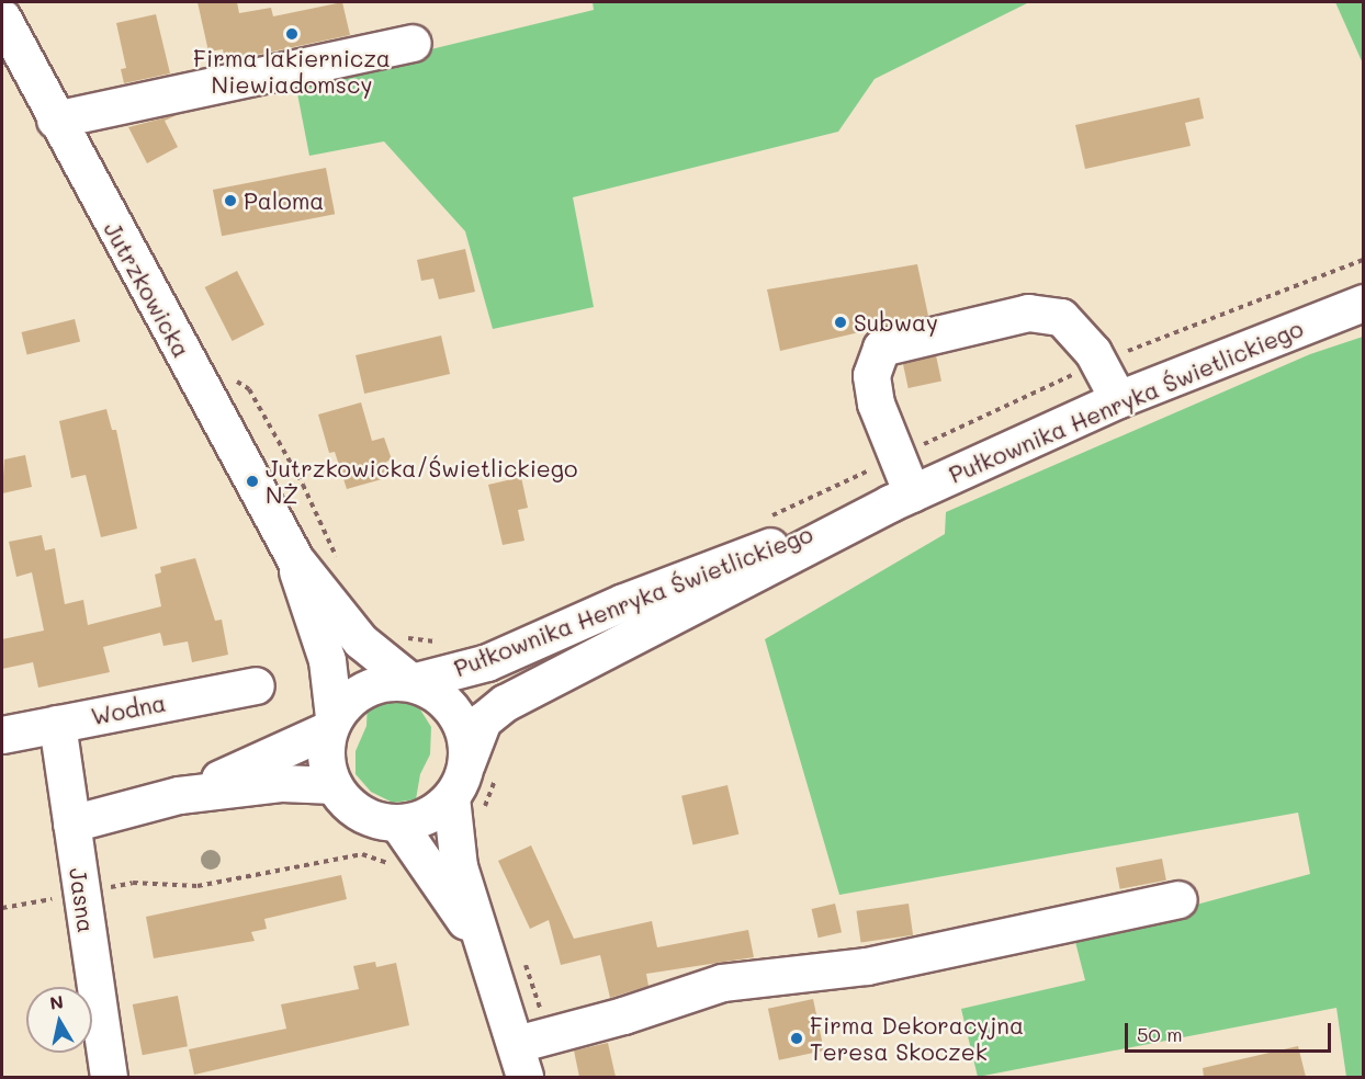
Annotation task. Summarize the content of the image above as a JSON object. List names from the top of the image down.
{
  "streets": {
    "street": [
      "Jutrzkowicka",
      "Pułkownika Henryka Świetlickiego",
      "Wodna",
      "Jasna"
    ]
  },
  "crossings": [
    ["Jutrzkowicka", "Pułkownika Henryka Świetlickiego"],
    ["Wodna", "Jasna"]
  ],
  "places": [
    "Firma lakiernicza Niewiadomscy",
    "Paloma",
    "Subway",
    "Jutrzkowicka/Świetlickiego NŻ",
    "Firma Dekoracyjna Teresa Skoczek"
  ],
  "scale_bar": "50 m",
  "north": "top"
}
